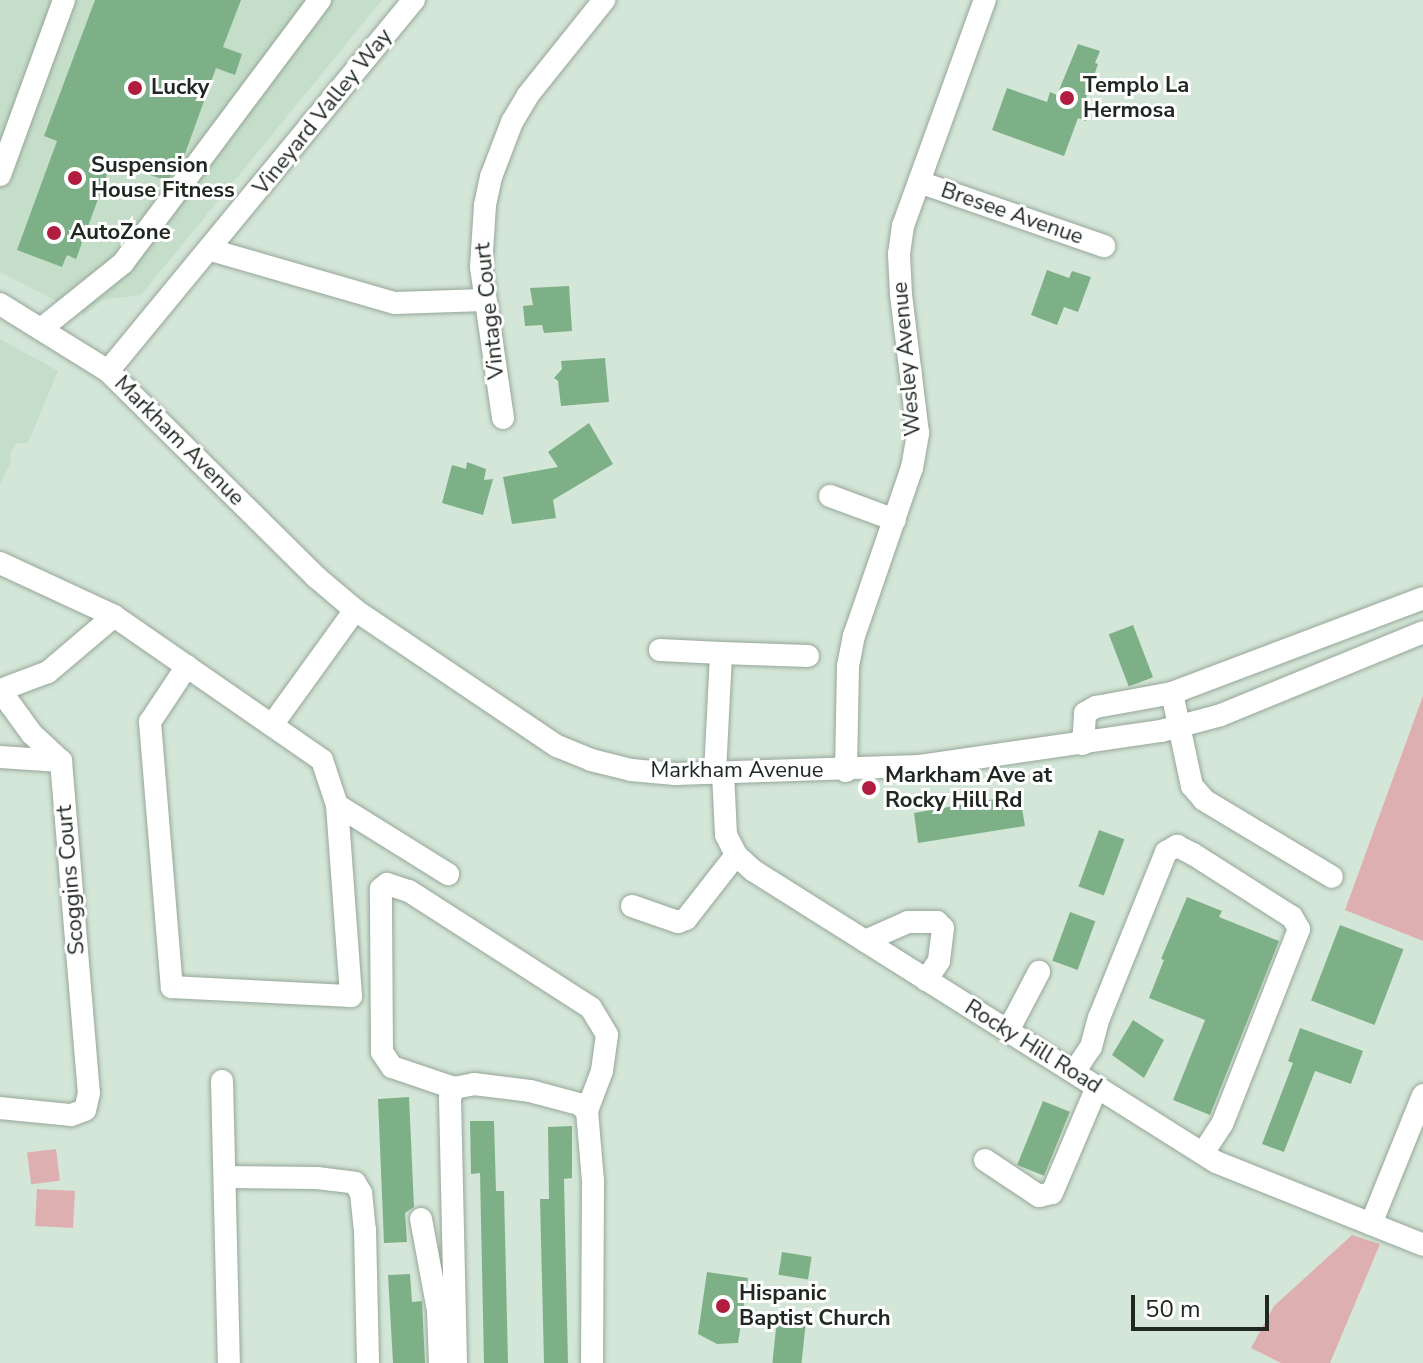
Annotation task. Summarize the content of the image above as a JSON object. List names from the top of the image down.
{
  "streets": {
    "street": [
      "Vineyard Valley Way",
      "Bresee Avenue",
      "Vintage Court",
      "Wesley Avenue",
      "Markham Avenue",
      "Scoggins Court",
      "Rocky Hill Road"
    ]
  },
  "crossings": [
    ["Vineyard Valley Way", "Markham Avenue"],
    ["Bresee Avenue", "Wesley Avenue"],
    ["Wesley Avenue", "Markham Avenue"]
  ],
  "places": [
    "Lucky",
    "Templo La Hermosa",
    "Suspension House Fitness",
    "AutoZone",
    "Markham Ave at Rocky Hill Rd",
    "Hispanic Baptist Church"
  ],
  "scale_bar": "50 m"
}
